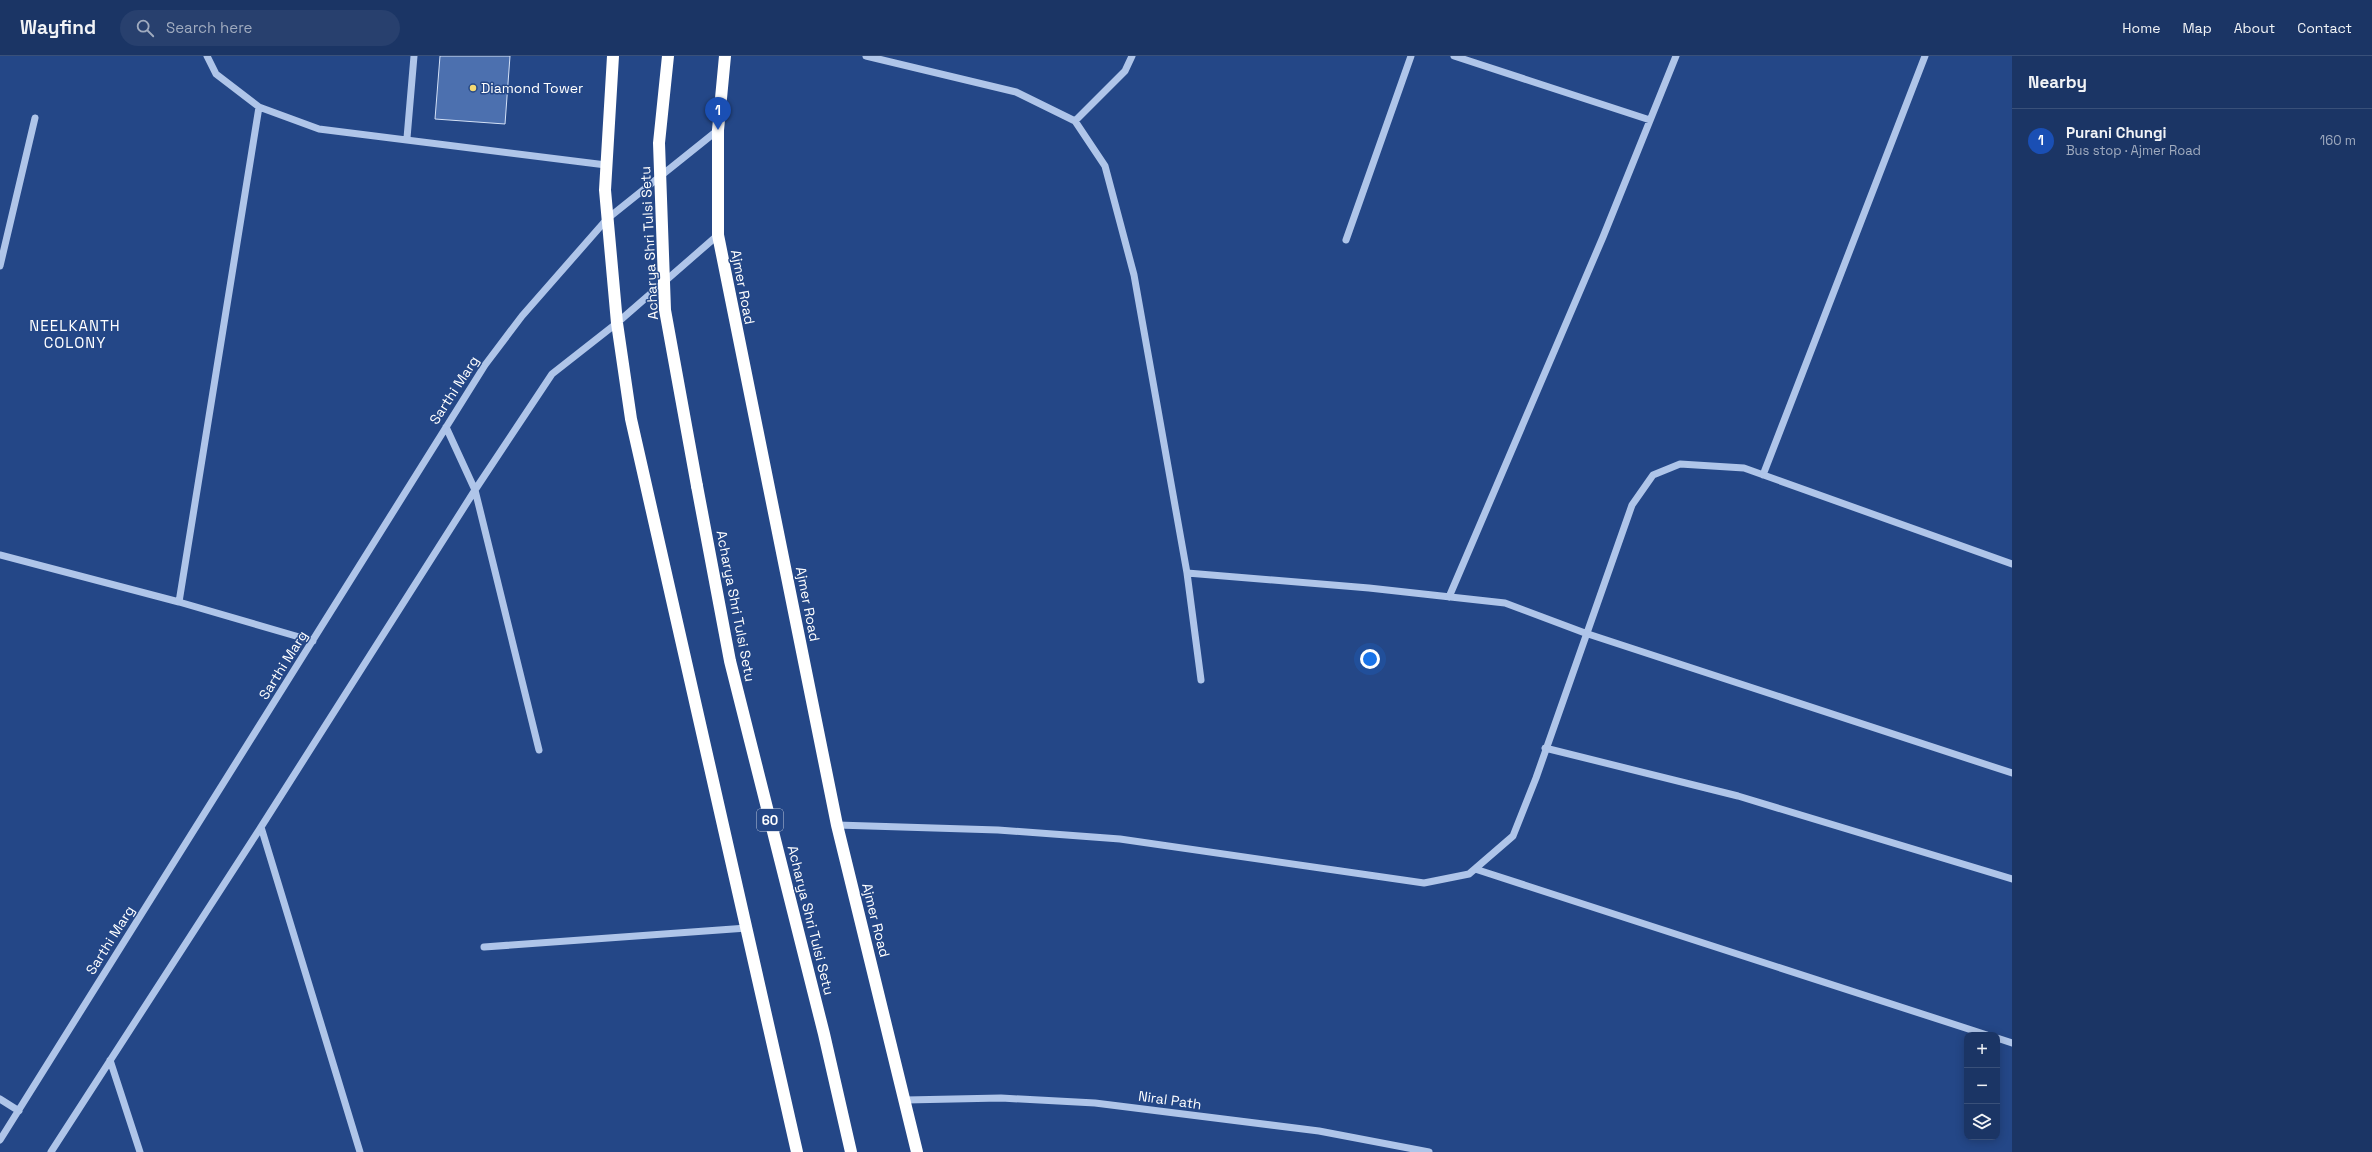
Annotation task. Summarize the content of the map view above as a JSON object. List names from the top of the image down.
{
  "streets": {
    "highway": ["Acharya Shri Tulsi Setu", "Ajmer Road", "60"],
    "street": ["Sarthi Marg", "Niral Path"]
  },
  "crossings": [
    ["Ajmer Road", "Sarthi Marg"],
    ["Ajmer Road", "Niral Path"]
  ],
  "districts": ["NEELKANTH COLONY"],
  "places": ["Diamond Tower"],
  "page": {
    "header": "Wayfind",
    "search": "Search here",
    "nav": [
      "Home",
      "Map",
      "About",
      "Contact"
    ],
    "heading": "Nearby",
    "pins": "1",
    "list": [
      {
        "mark": "1",
        "name": "Purani Chungi",
        "note": "Bus stop · Ajmer Road",
        "value": "160 m"
      }
    ],
    "map_buttons": ["+", "−"]
  }
}
